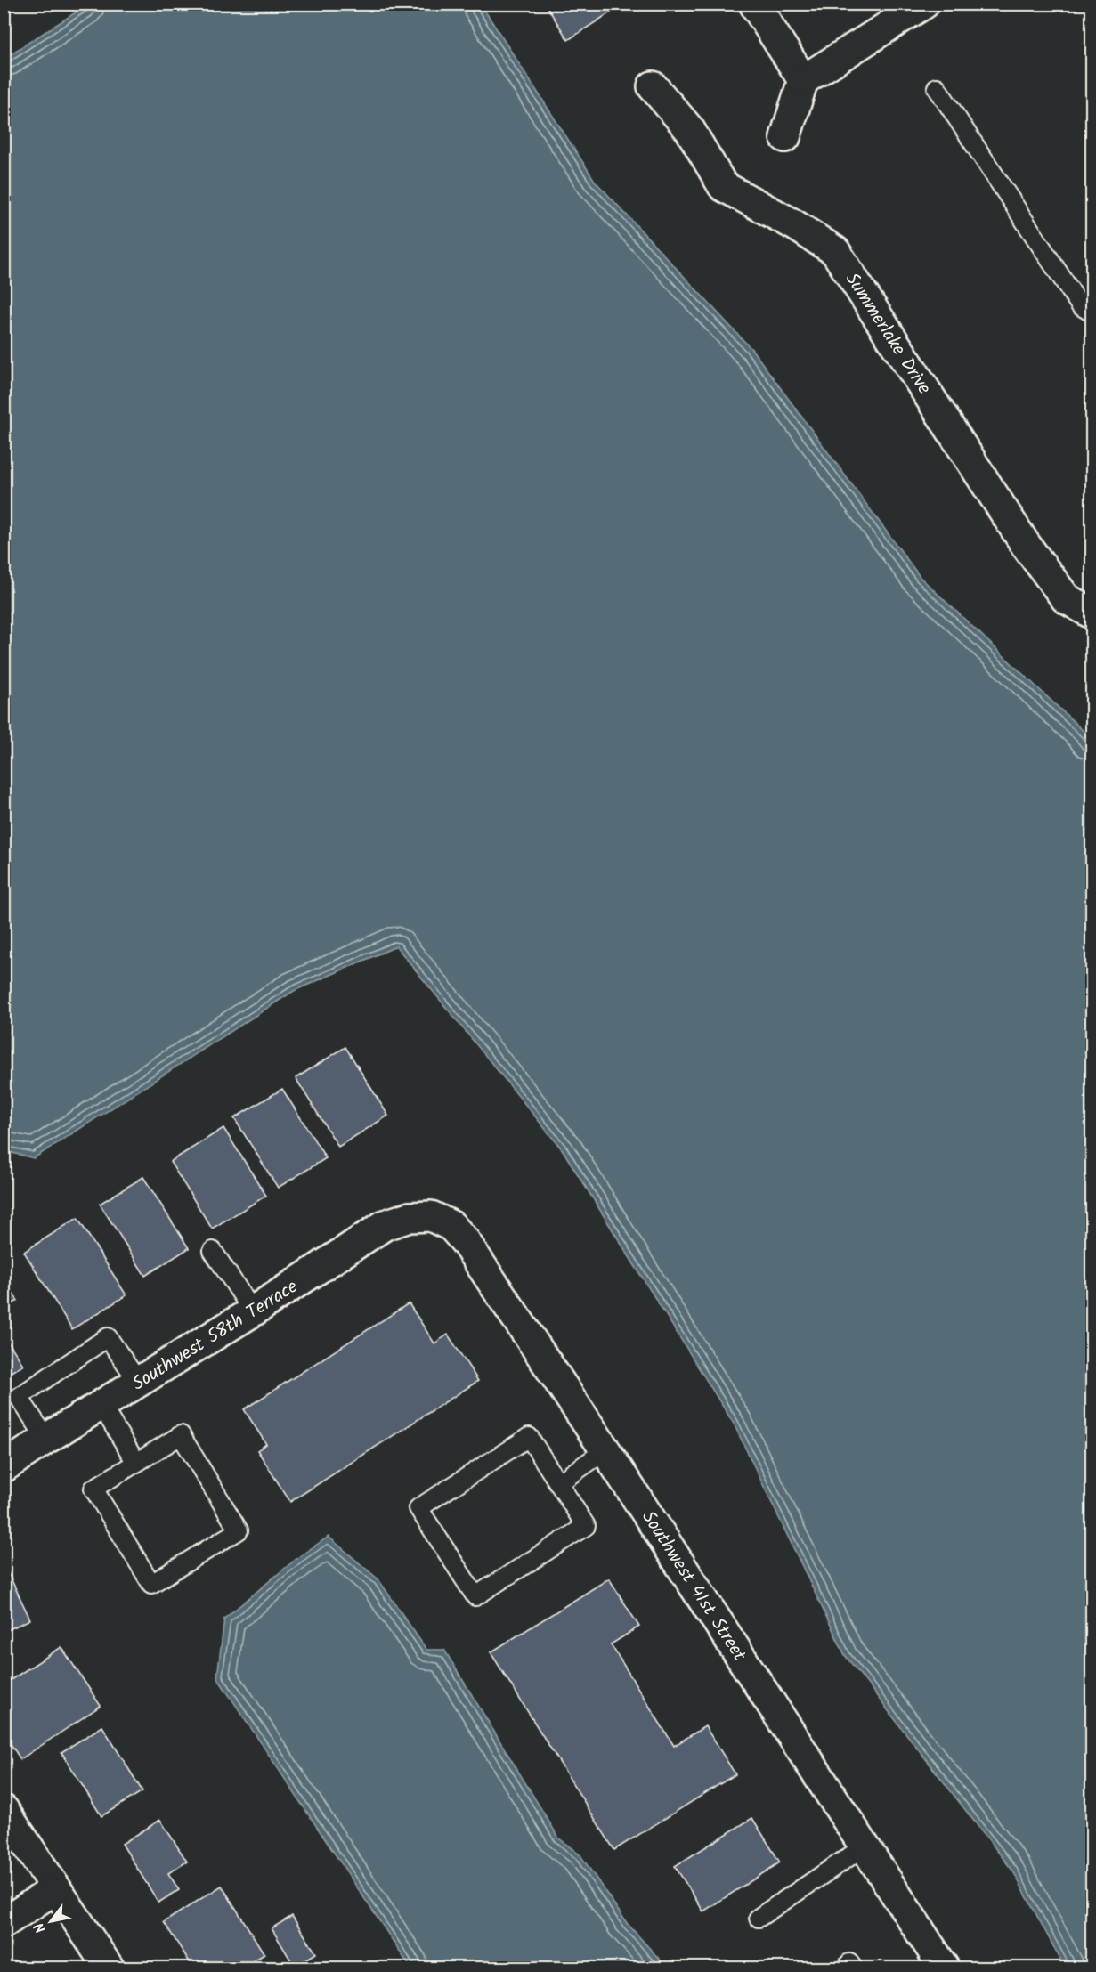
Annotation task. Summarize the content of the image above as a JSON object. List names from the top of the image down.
{
  "streets": {
    "street": ["Summerlake Drive", "Southwest 58th Terrace", "Southwest 41st Street"]
  },
  "crossings": [
    ["Southwest 58th Terrace", "Southwest 41st Street"]
  ],
  "north": "bottom left"
}
